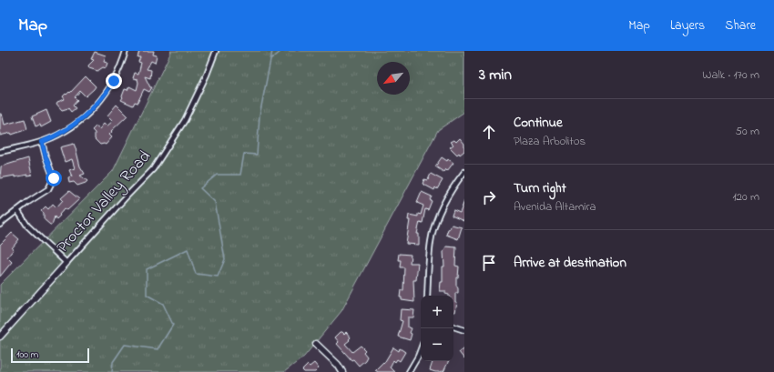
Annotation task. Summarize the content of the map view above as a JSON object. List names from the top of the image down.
{
  "streets": {
    "street": ["Proctor Valley Road"]
  },
  "scale_bar": "100 m",
  "north": "bottom left",
  "page": {
    "header": "Map",
    "nav": ["Map", "Layers", "Share"],
    "heading": ["3 min", "Walk · 170 m"],
    "list": [
      ["Continue", "Plaza Arbolitos", "50 m"],
      ["Turn right", "Avenida Altamira", "120 m"],
      "Arrive at destination"
    ],
    "map_buttons": ["+", "−"],
    "scale": "100 m"
  }
}
